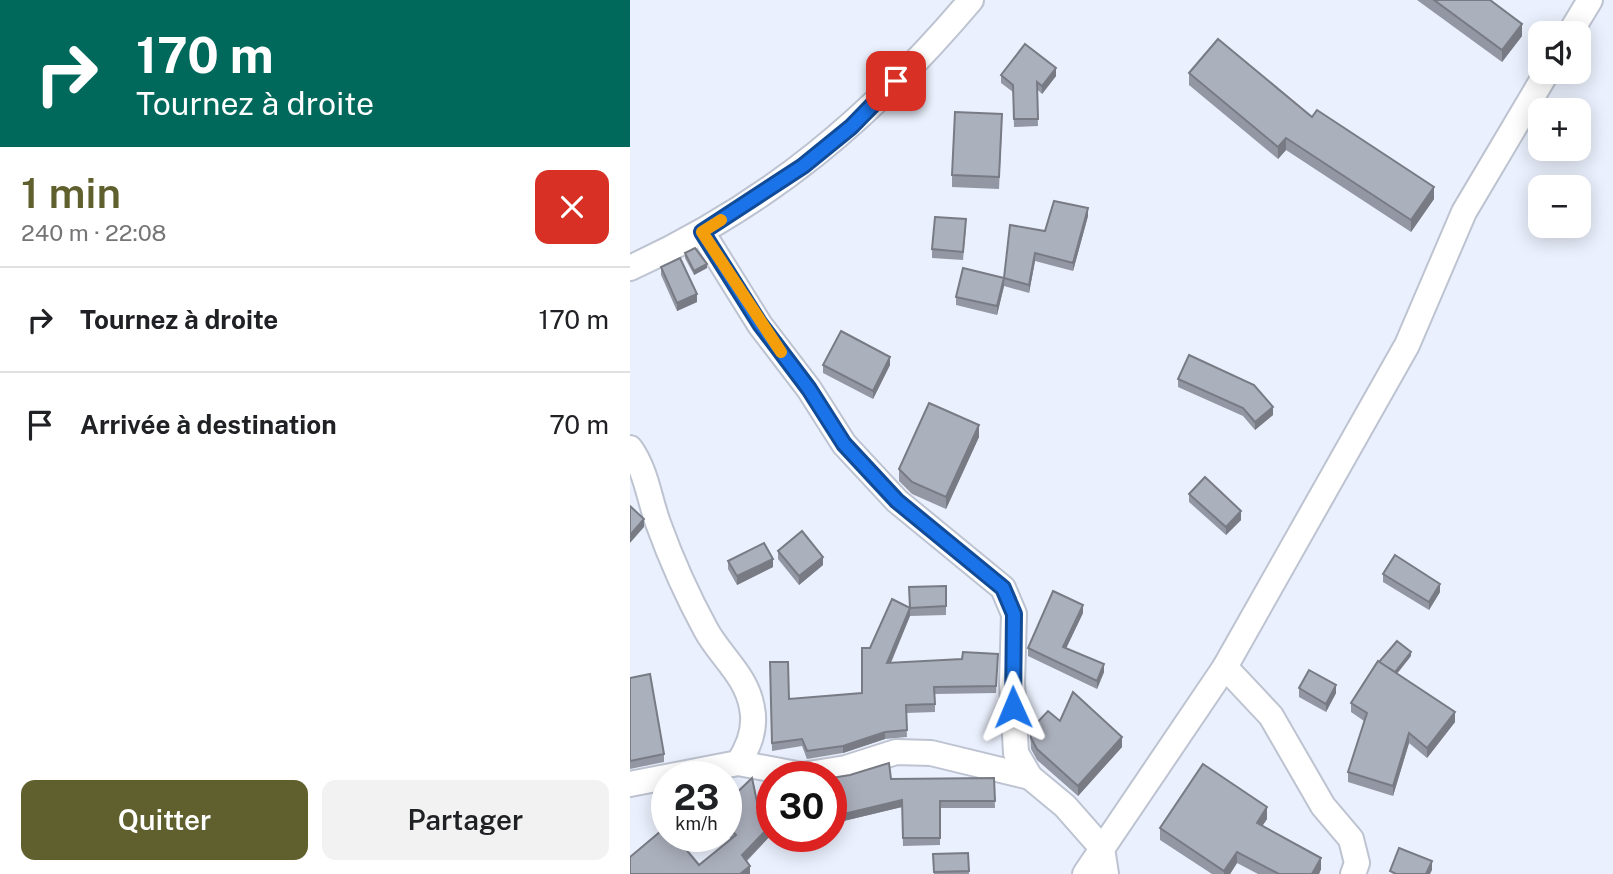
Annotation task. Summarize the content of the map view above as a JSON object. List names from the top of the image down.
{
  "page": {
    "turn": ["170 m", "Tournez à droite"],
    "map_buttons": ["+", "−"],
    "heading": ["1 min", "240 m · 22:08"],
    "list": [
      {
        "name": "Tournez à droite",
        "value": "170 m"
      },
      {
        "name": "Arrivée à destination",
        "value": "70 m"
      }
    ],
    "speed": "23 km/h",
    "limit": "30",
    "buttons": ["Quitter", "Partager"]
  }
}
